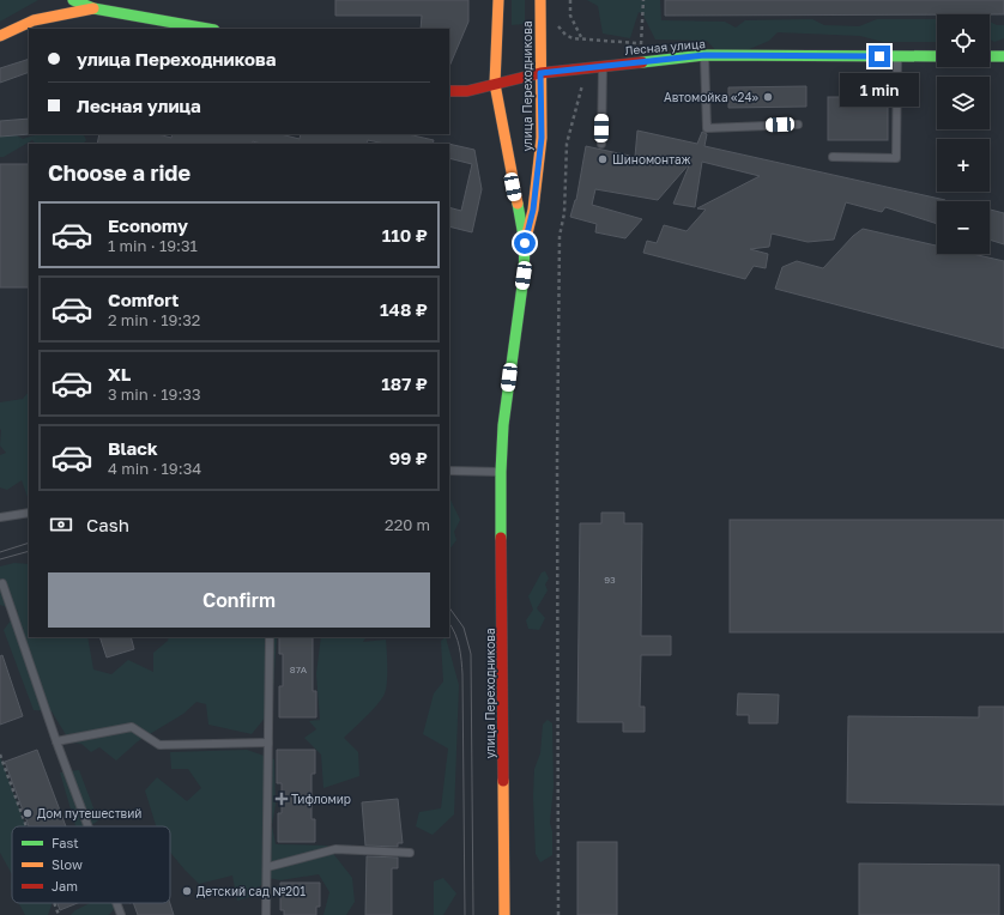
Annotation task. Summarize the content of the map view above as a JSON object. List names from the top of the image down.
{
  "streets": {
    "main road": ["Лесная улица", "улица Переходникова"]
  },
  "crossings": [
    ["Лесная улица", "улица Переходникова"]
  ],
  "places": {
    "other": [
      "Автомойка «24»",
      "Шиномонтаж",
      "Дом путешествий",
      "Детский сад №201"
    ],
    "health": ["Тифломир"]
  },
  "house_numbers": ["93", "87А"],
  "legend": ["Fast", "Slow", "Jam"],
  "page": {
    "map_buttons": ["+", "−"],
    "banner": ["улица Переходникова", "Лесная улица"],
    "bubble": "1 min",
    "heading": "Choose a ride",
    "list": [
      {
        "name": "Economy",
        "note": "1 min · 19:31",
        "value": "110 ₽"
      },
      {
        "name": "Comfort",
        "note": "2 min · 19:32",
        "value": "148 ₽"
      },
      {
        "name": "XL",
        "note": "3 min · 19:33",
        "value": "187 ₽"
      },
      {
        "name": "Black",
        "note": "4 min · 19:34",
        "value": "99 ₽"
      }
    ],
    "pay": ["Cash", "220 m"],
    "buttons": "Confirm"
  }
}
